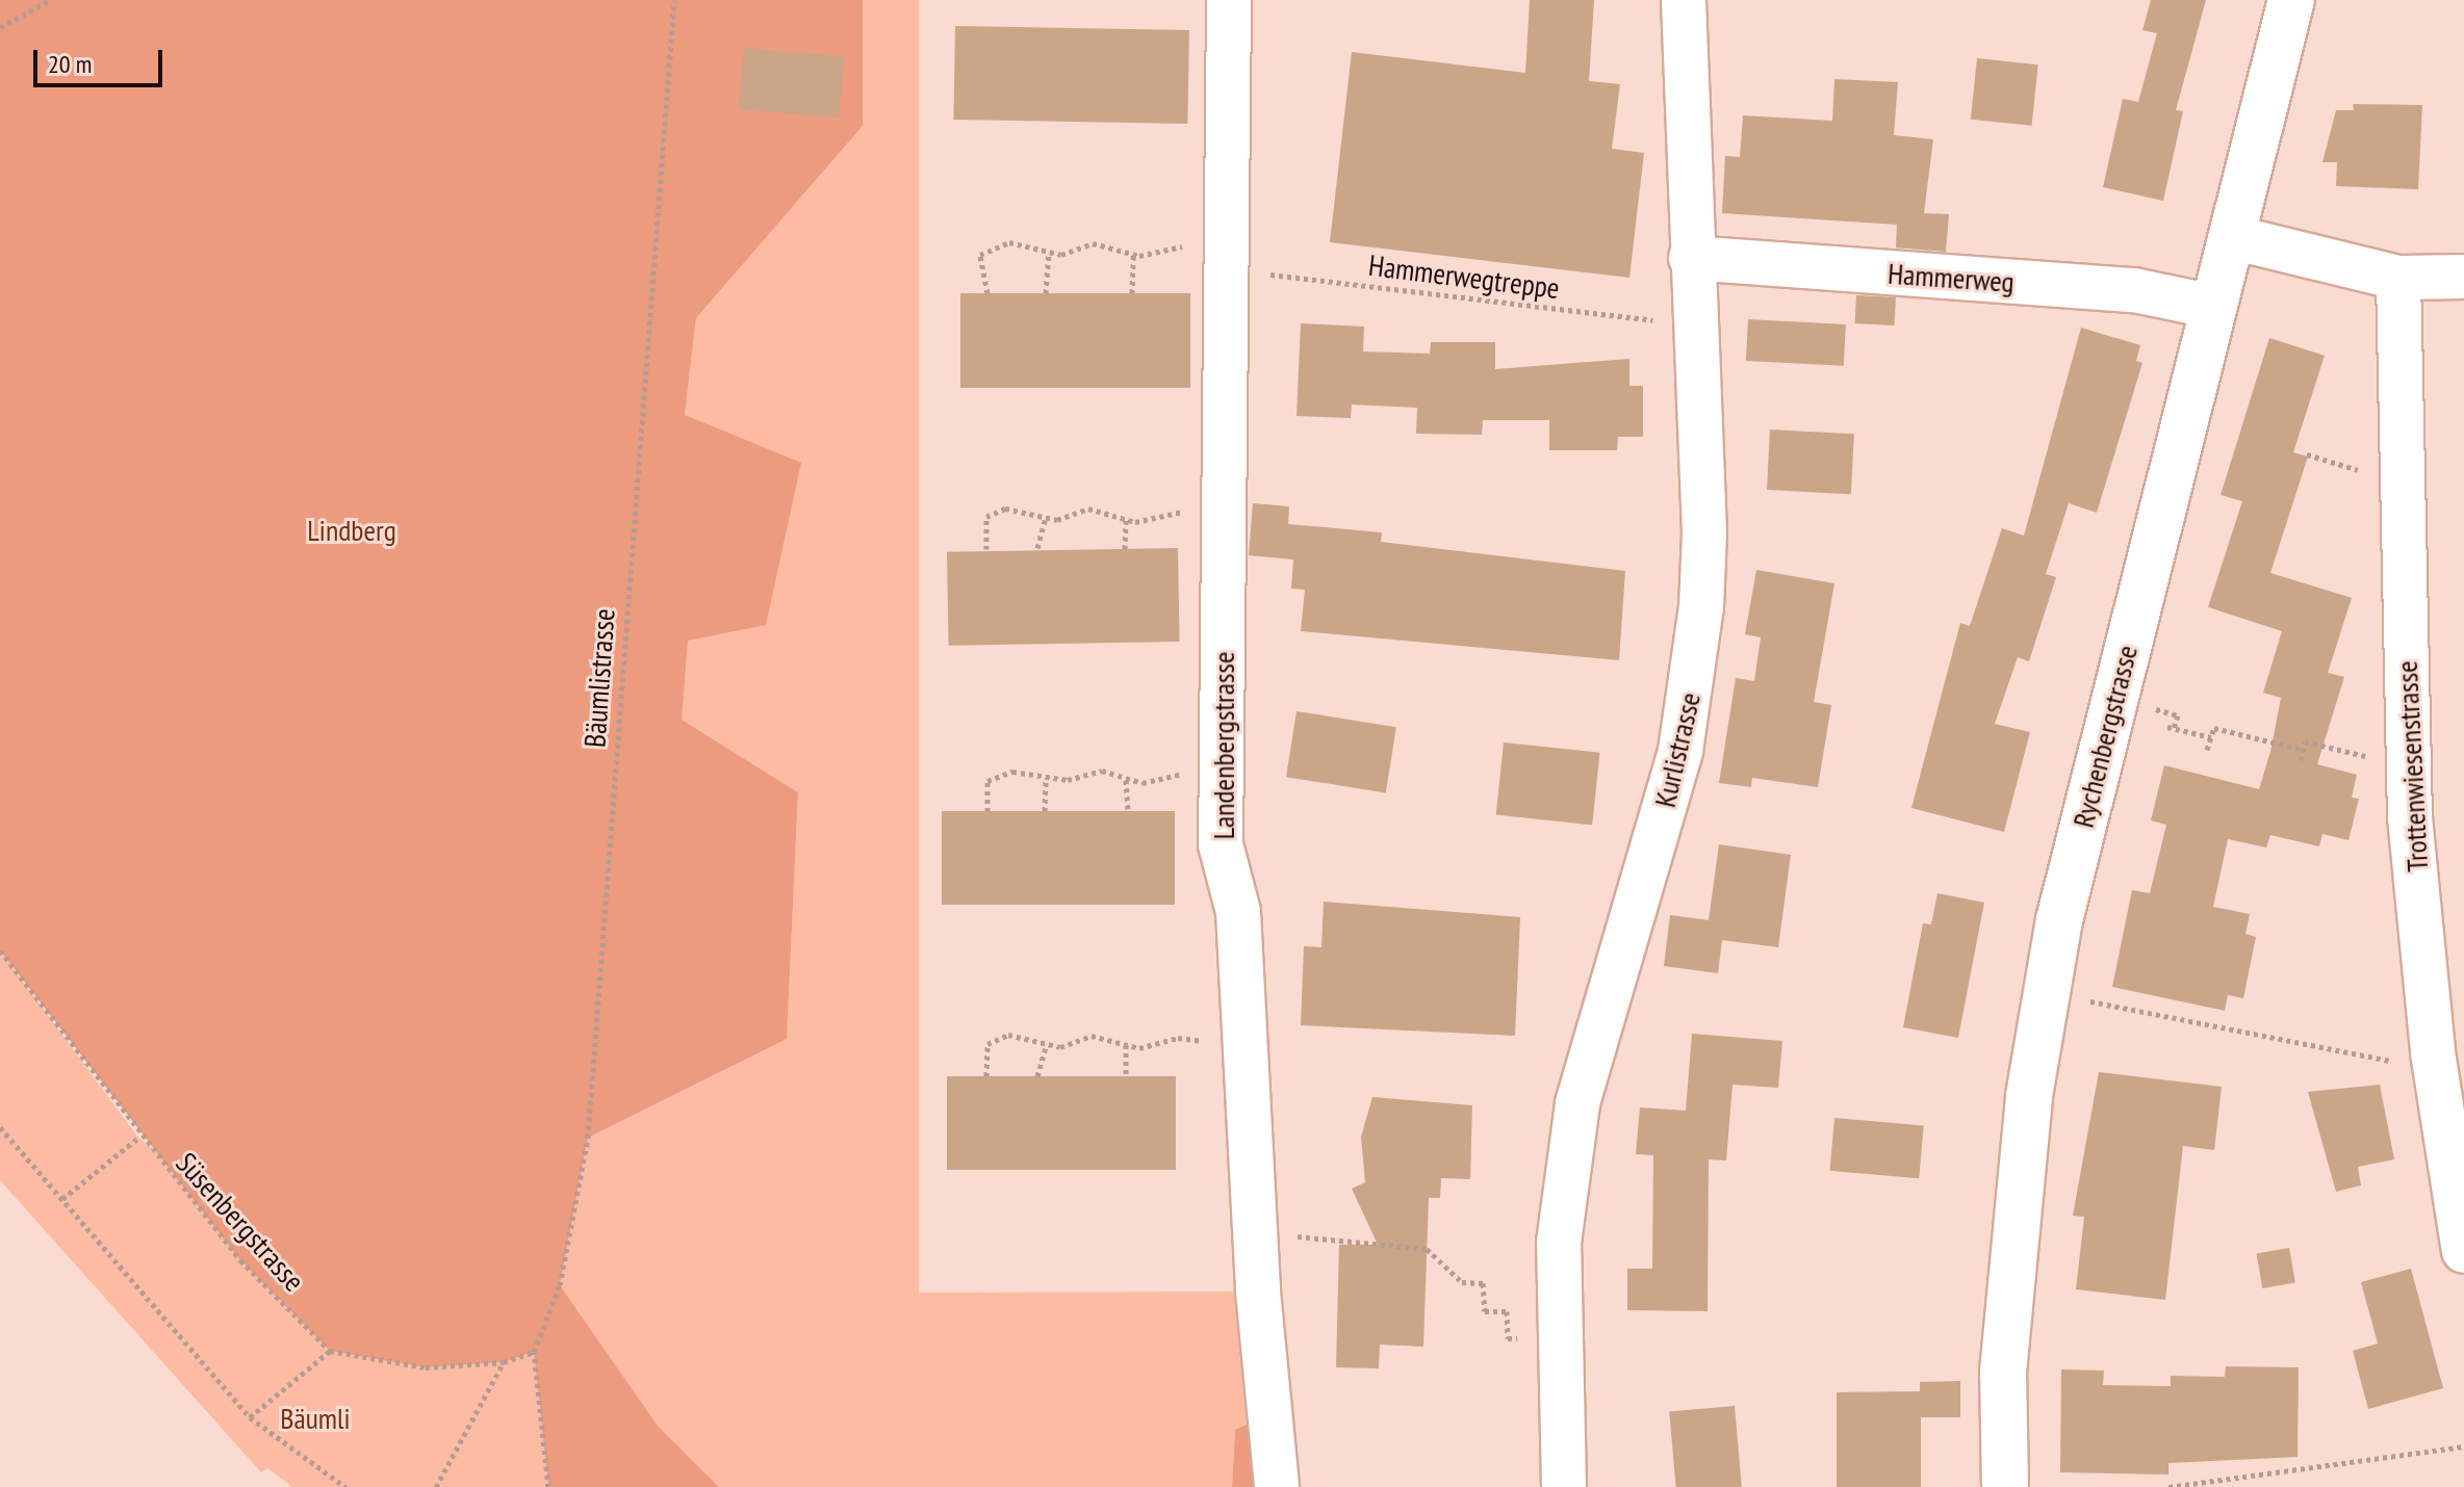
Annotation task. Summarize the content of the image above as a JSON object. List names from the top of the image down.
{
  "streets": {
    "street": [
      "Hammerweg",
      "Rychenbergstrasse",
      "Landenbergstrasse",
      "Kurlistrasse",
      "Trottenwiesenstrasse"
    ],
    "path": ["Hammerwegtreppe", "Bäumlistrasse", "Süsenbergstrasse"]
  },
  "crossings": [
    ["Hammerwegtreppe", "Landenbergstrasse"],
    ["Hammerwegtreppe", "Kurlistrasse"],
    ["Hammerweg", "Rychenbergstrasse"],
    ["Hammerweg", "Kurlistrasse"]
  ],
  "parks": ["Lindberg", "Bäumli"],
  "scale_bar": "20 m"
}
